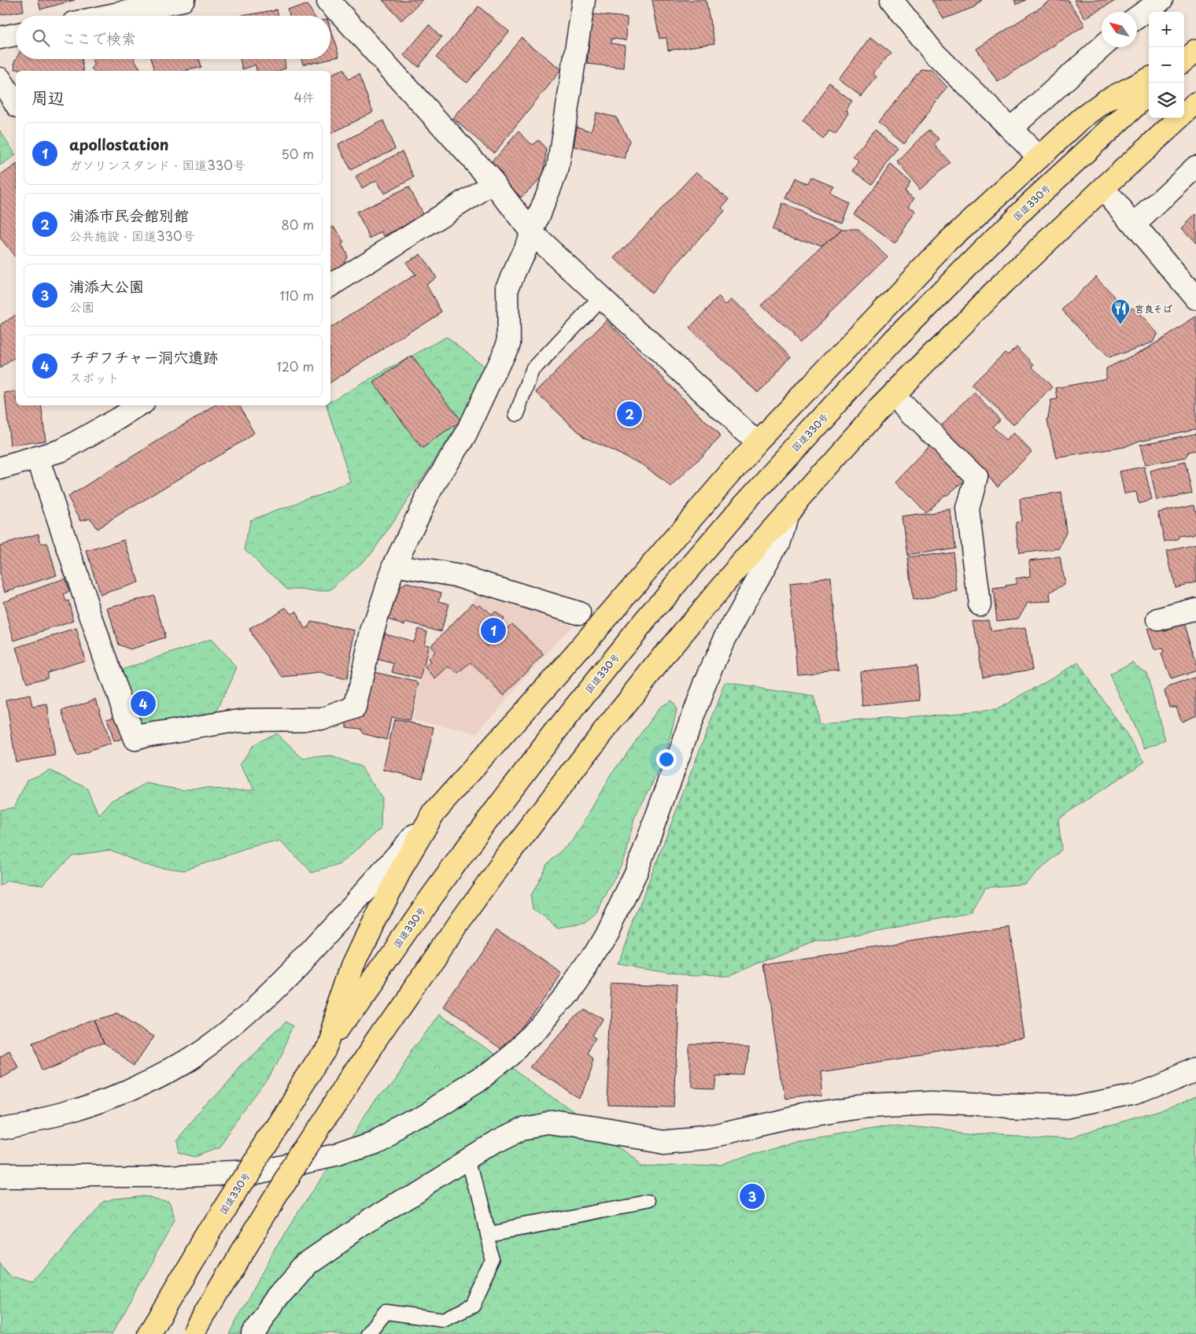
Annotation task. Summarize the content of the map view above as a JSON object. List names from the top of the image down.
{
  "streets": {
    "highway": ["国道330号"]
  },
  "places": {
    "restaurant": ["宮良そば"]
  },
  "north": "top left",
  "page": {
    "map_buttons": ["+", "−"],
    "search": "ここで検索",
    "heading": ["周辺", "4件"],
    "list": [
      {
        "mark": "1",
        "name": "apollostation",
        "note": "ガソリンスタンド · 国道330号",
        "value": "50 m"
      },
      {
        "mark": "2",
        "name": "浦添市民会館別館",
        "note": "公共施設 · 国道330号",
        "value": "80 m"
      },
      {
        "mark": "3",
        "name": "浦添大公園",
        "note": "公園",
        "value": "110 m"
      },
      {
        "mark": "4",
        "name": "チヂフチャー洞穴遺跡",
        "note": "スポット",
        "value": "120 m"
      }
    ],
    "pins": [
      "2",
      "1",
      "4",
      "3"
    ]
  }
}
